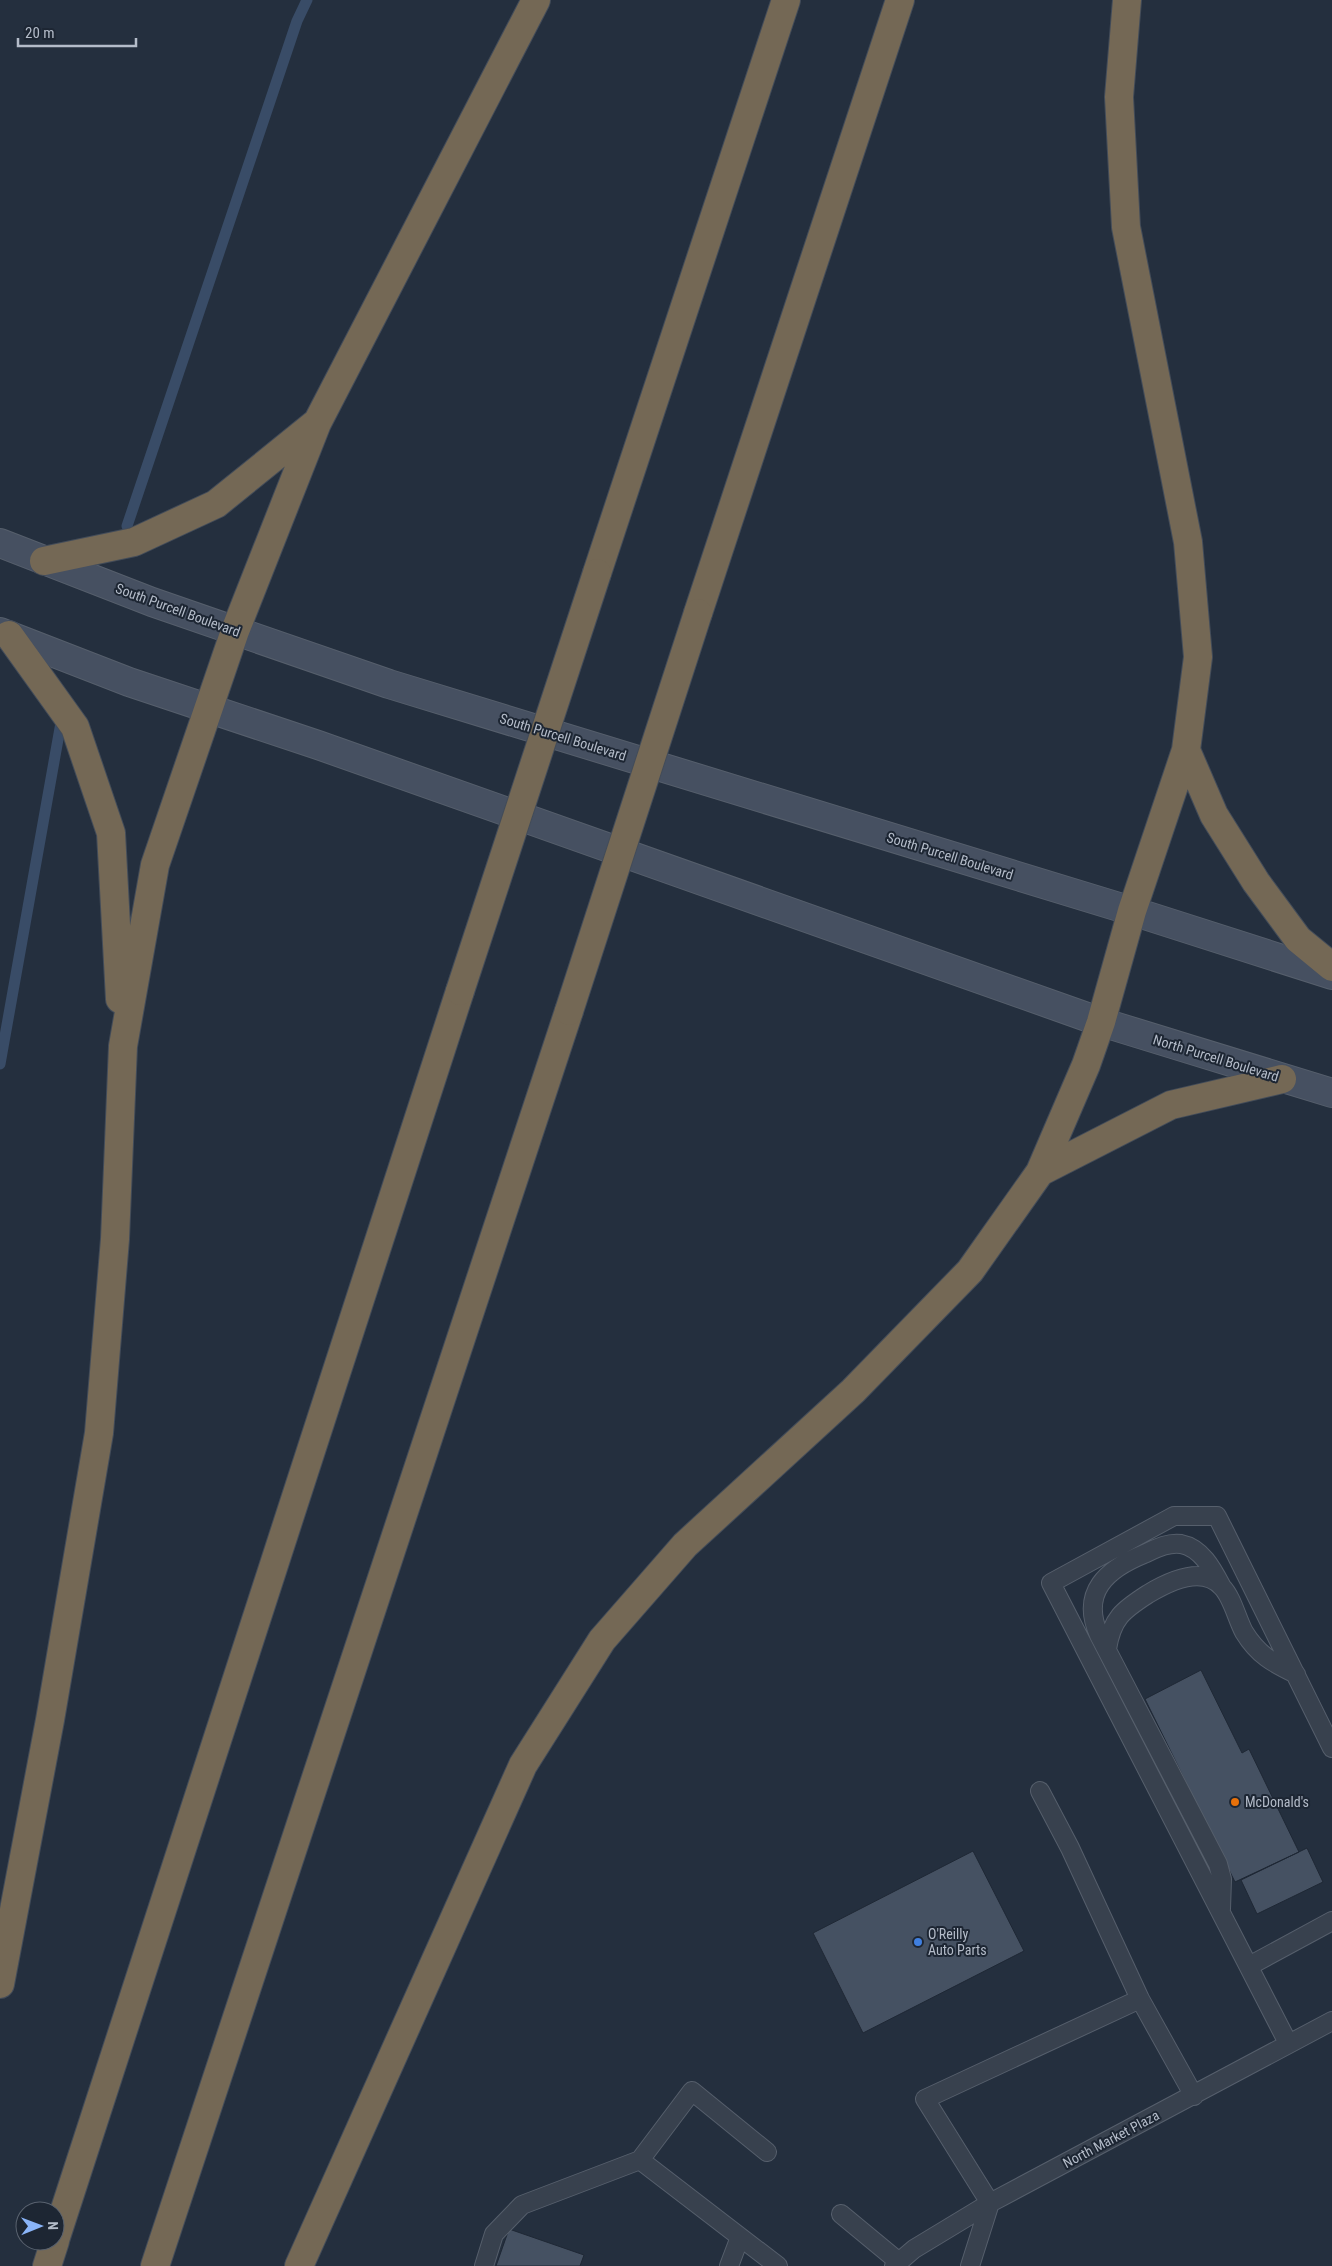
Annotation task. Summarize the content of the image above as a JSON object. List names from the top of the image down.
{
  "streets": {
    "main road": ["South Purcell Boulevard", "North Purcell Boulevard"],
    "lane": ["North Market Plaza"]
  },
  "places": ["McDonald's", "O'Reilly Auto Parts"],
  "scale_bar": "20 m",
  "north": "right"
}
